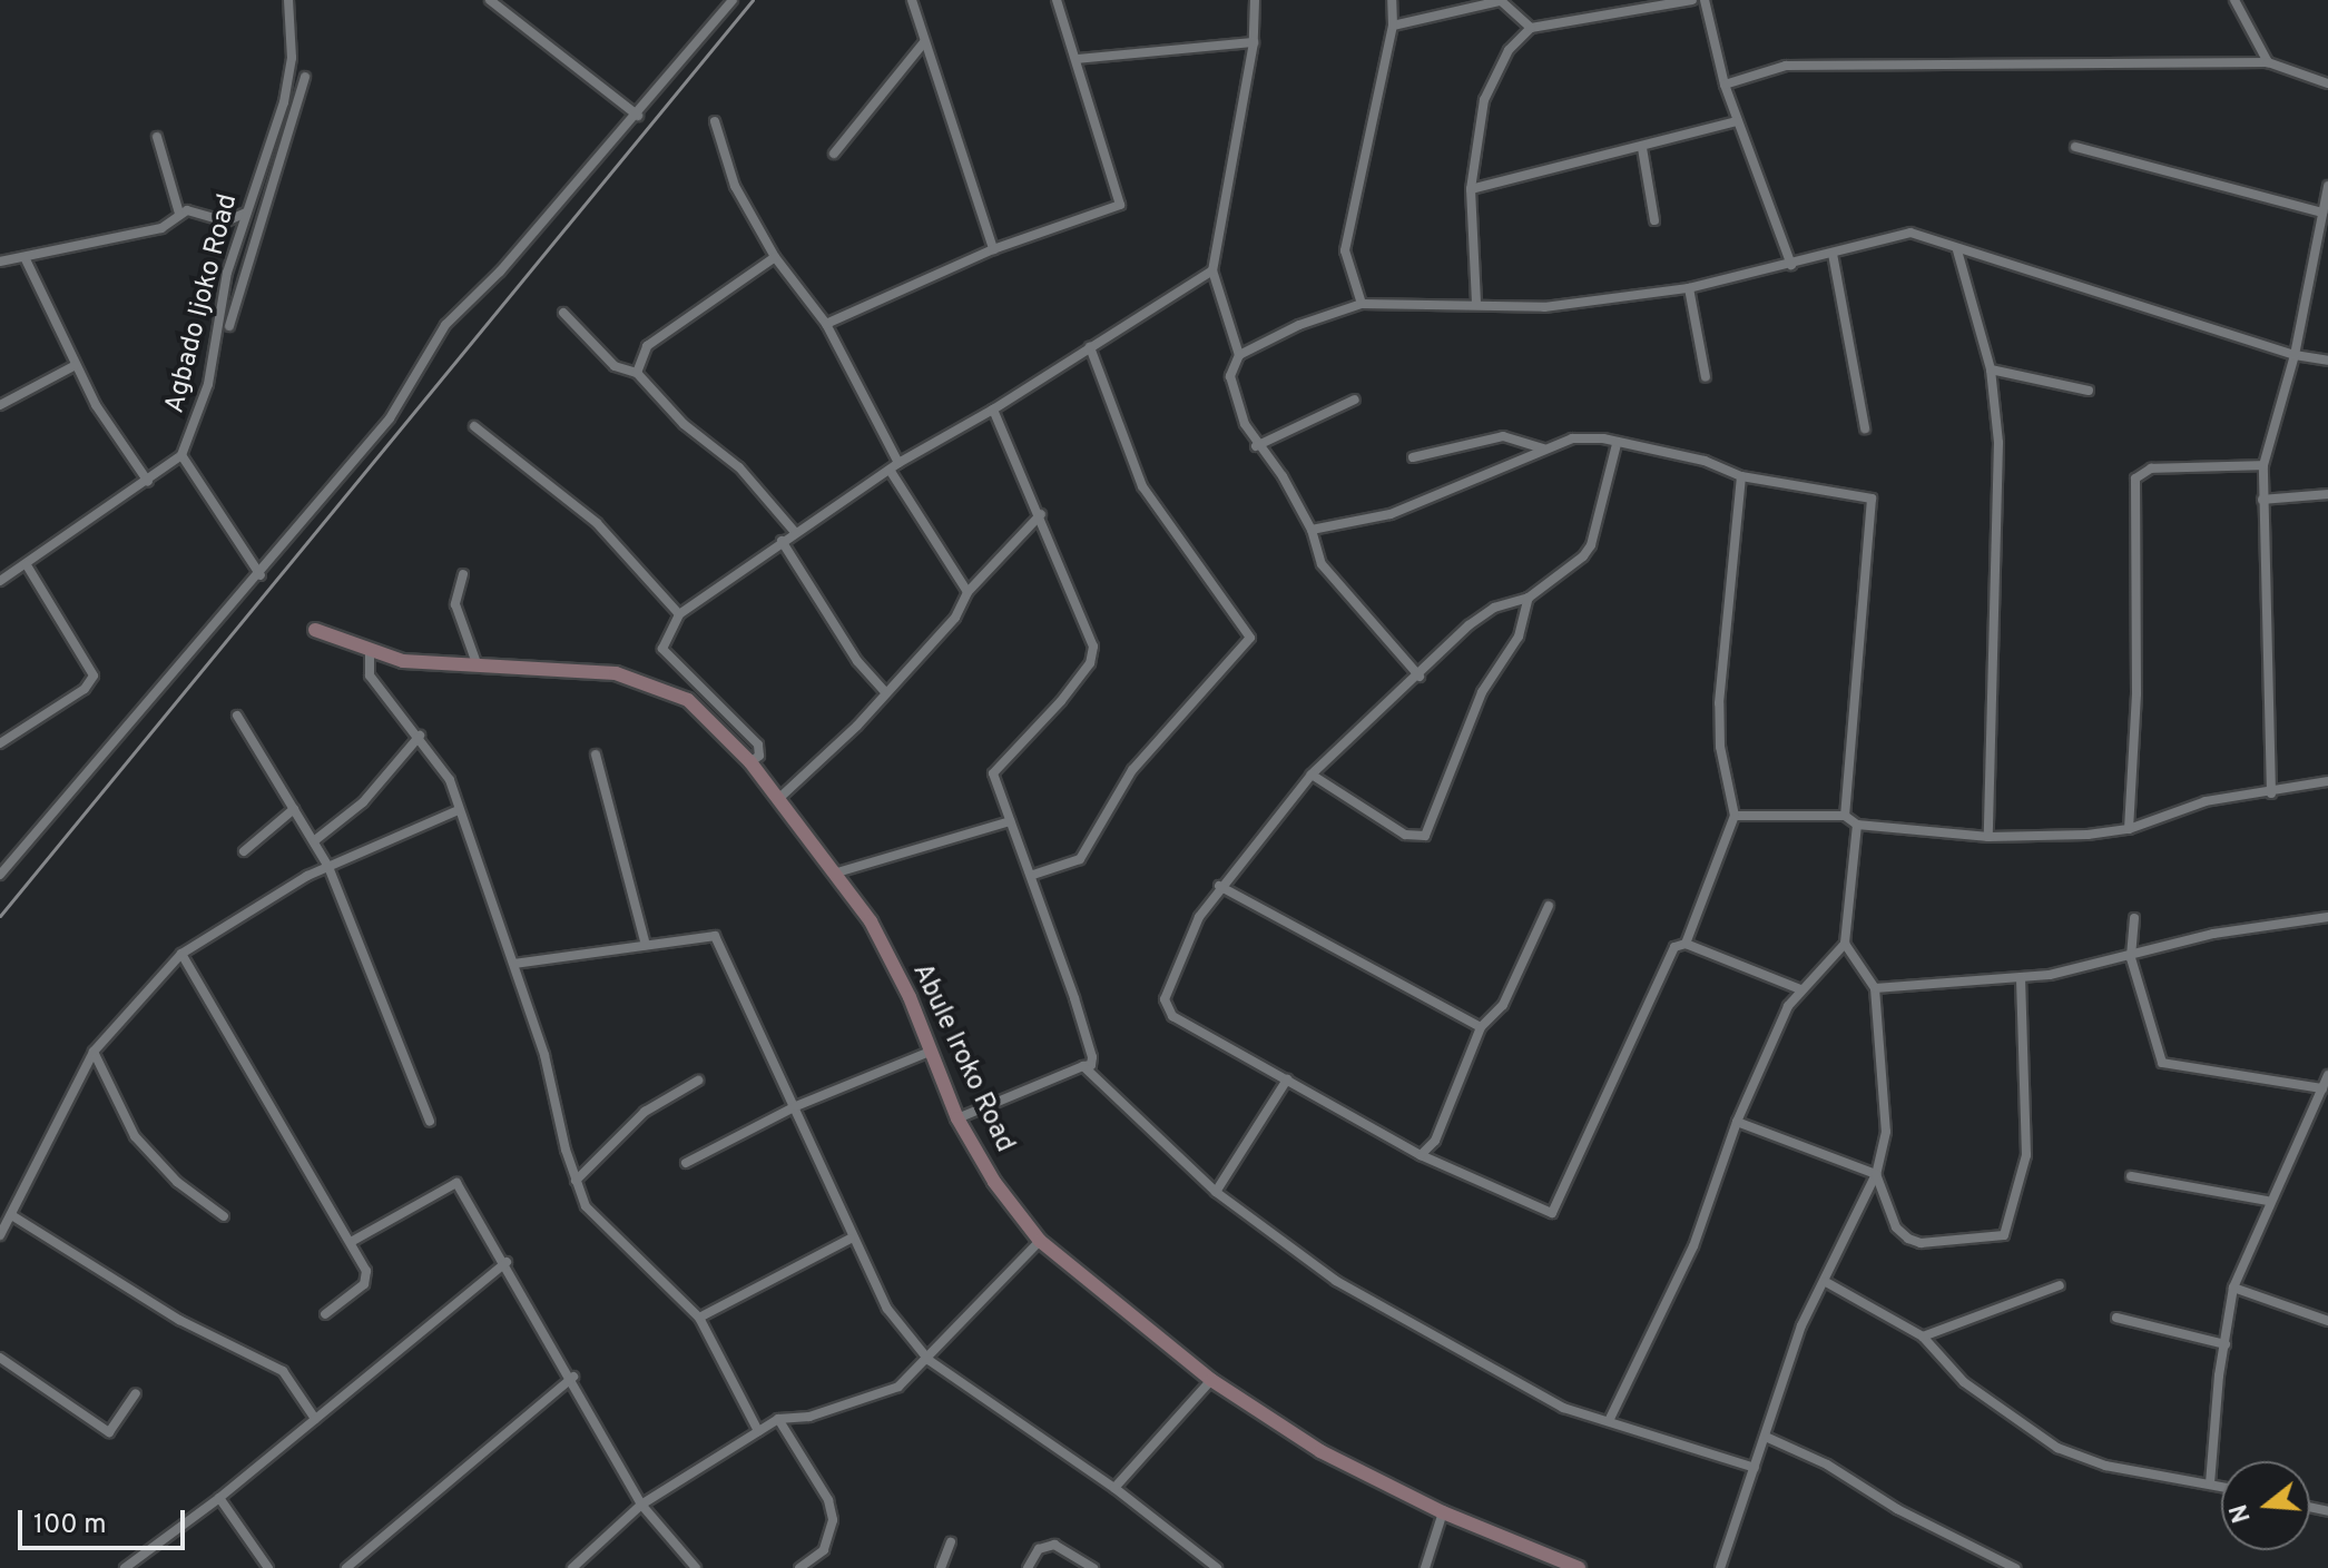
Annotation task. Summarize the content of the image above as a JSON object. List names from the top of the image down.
{
  "streets": {
    "street": ["Agbado Ijoko Road", "Abule Iroko Road"]
  },
  "scale_bar": "100 m",
  "north": "left"
}
